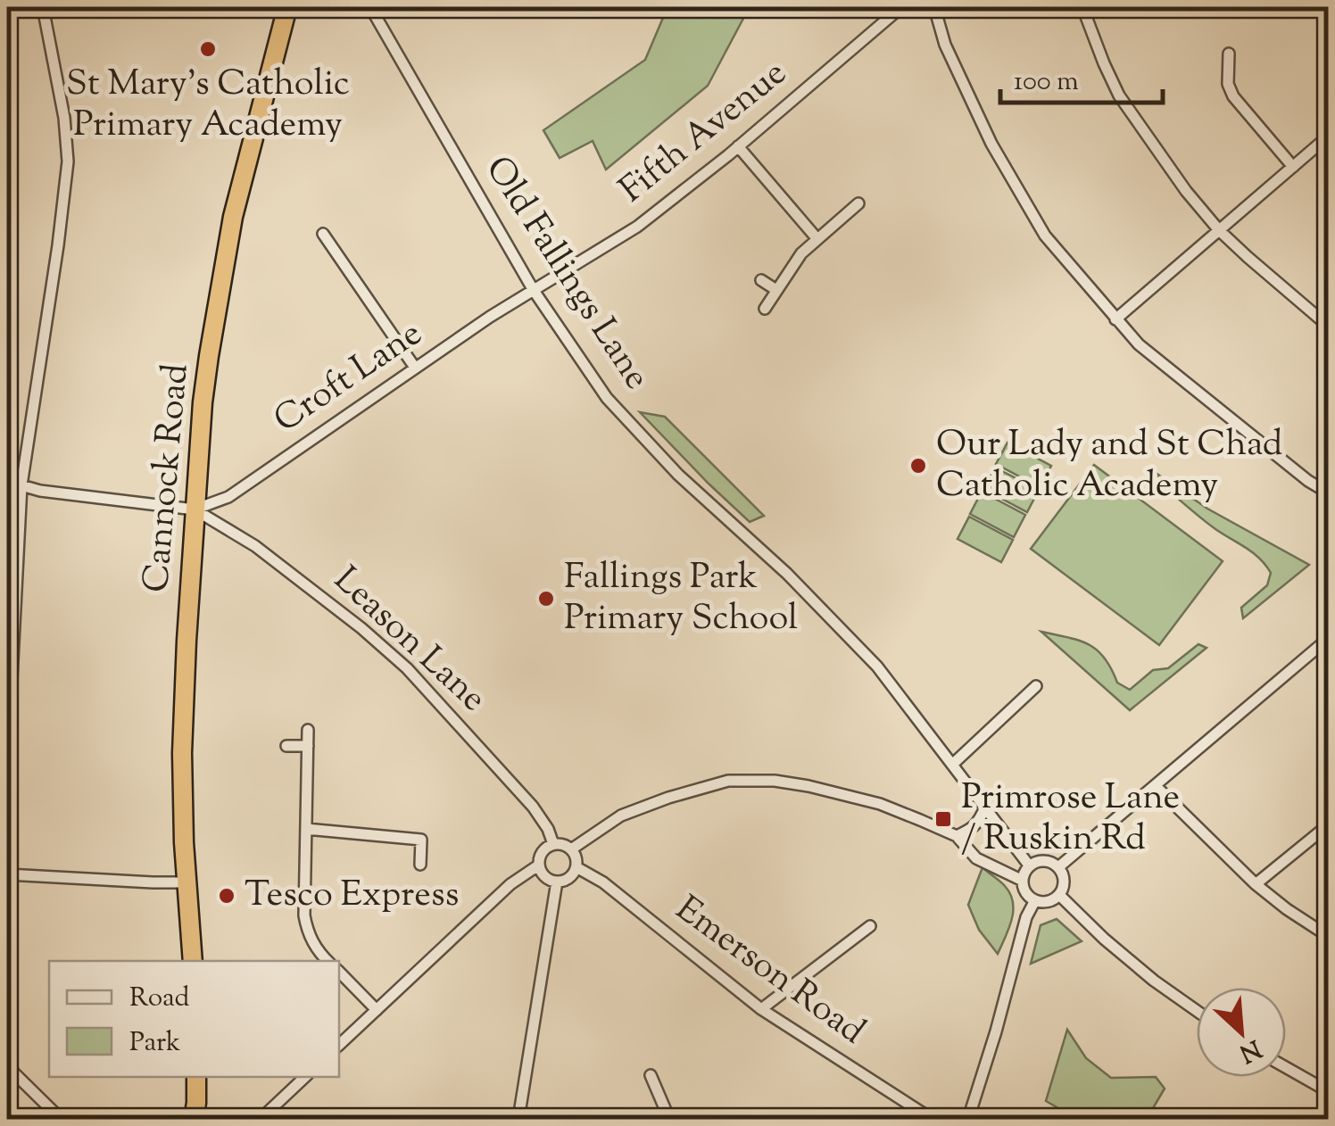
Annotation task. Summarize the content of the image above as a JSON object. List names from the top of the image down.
{
  "streets": {
    "highway": ["Cannock Road"],
    "street": [
      "Fifth Avenue",
      "Old Fallings Lane",
      "Croft Lane",
      "Leason Lane",
      "Emerson Road"
    ]
  },
  "crossings": [
    ["Fifth Avenue", "Old Fallings Lane"],
    ["Fifth Avenue", "Croft Lane"],
    ["Old Fallings Lane", "Croft Lane"],
    ["Croft Lane", "Cannock Road"],
    ["Croft Lane", "Leason Lane"],
    ["Cannock Road", "Leason Lane"],
    ["Leason Lane", "Emerson Road"]
  ],
  "places": {
    "other": [
      "St Mary's Catholic Primary Academy",
      "Our Lady and St Chad Catholic Academy",
      "Fallings Park Primary School",
      "Tesco Express"
    ],
    "transit": ["Primrose Lane / Ruskin Rd"]
  },
  "legend": ["Road", "Park"],
  "scale_bar": "100 m",
  "north": "bottom right"
}
